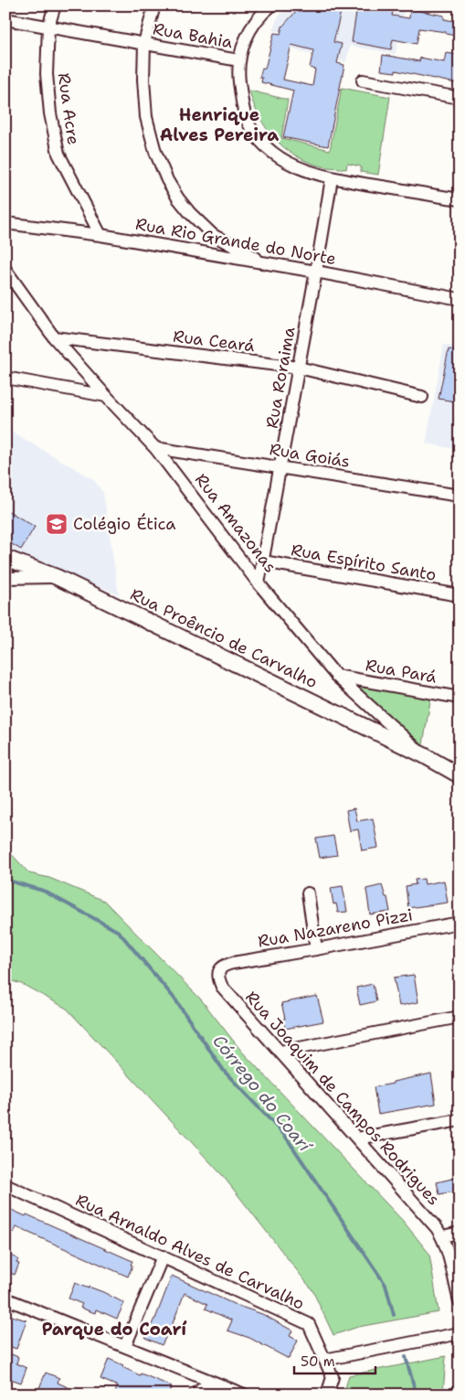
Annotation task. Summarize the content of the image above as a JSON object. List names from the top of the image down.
{
  "streets": {
    "street": [
      "Rua Bahia",
      "Rua Acre",
      "Rua Rio Grande do Norte",
      "Rua Ceará",
      "Rua Roraima",
      "Rua Goiás",
      "Rua Amazonas",
      "Rua Espírito Santo",
      "Rua Proêncio de Carvalho",
      "Rua Pará",
      "Rua Nazareno Pizzi",
      "Rua Joaquim de Campos Rodrigues",
      "Rua Arnaldo Alves de Carvalho"
    ]
  },
  "crossings": [
    ["Rua Bahia", "Rua Acre"],
    ["Rua Acre", "Rua Rio Grande do Norte"],
    ["Rua Rio Grande do Norte", "Rua Roraima"],
    ["Rua Ceará", "Rua Roraima"],
    ["Rua Ceará", "Rua Amazonas"],
    ["Rua Roraima", "Rua Goiás"],
    ["Rua Roraima", "Rua Amazonas"],
    ["Rua Roraima", "Rua Espírito Santo"],
    ["Rua Goiás", "Rua Amazonas"],
    ["Rua Amazonas", "Rua Proêncio de Carvalho"],
    ["Rua Amazonas", "Rua Pará"],
    ["Rua Nazareno Pizzi", "Rua Joaquim de Campos Rodrigues"]
  ],
  "districts": ["Henrique Alves Pereira", "Parque do Coarí"],
  "water": ["Córrego do Coarí"],
  "places": {
    "school or university": ["Colégio Ética"]
  },
  "scale_bar": "50 m"
}
